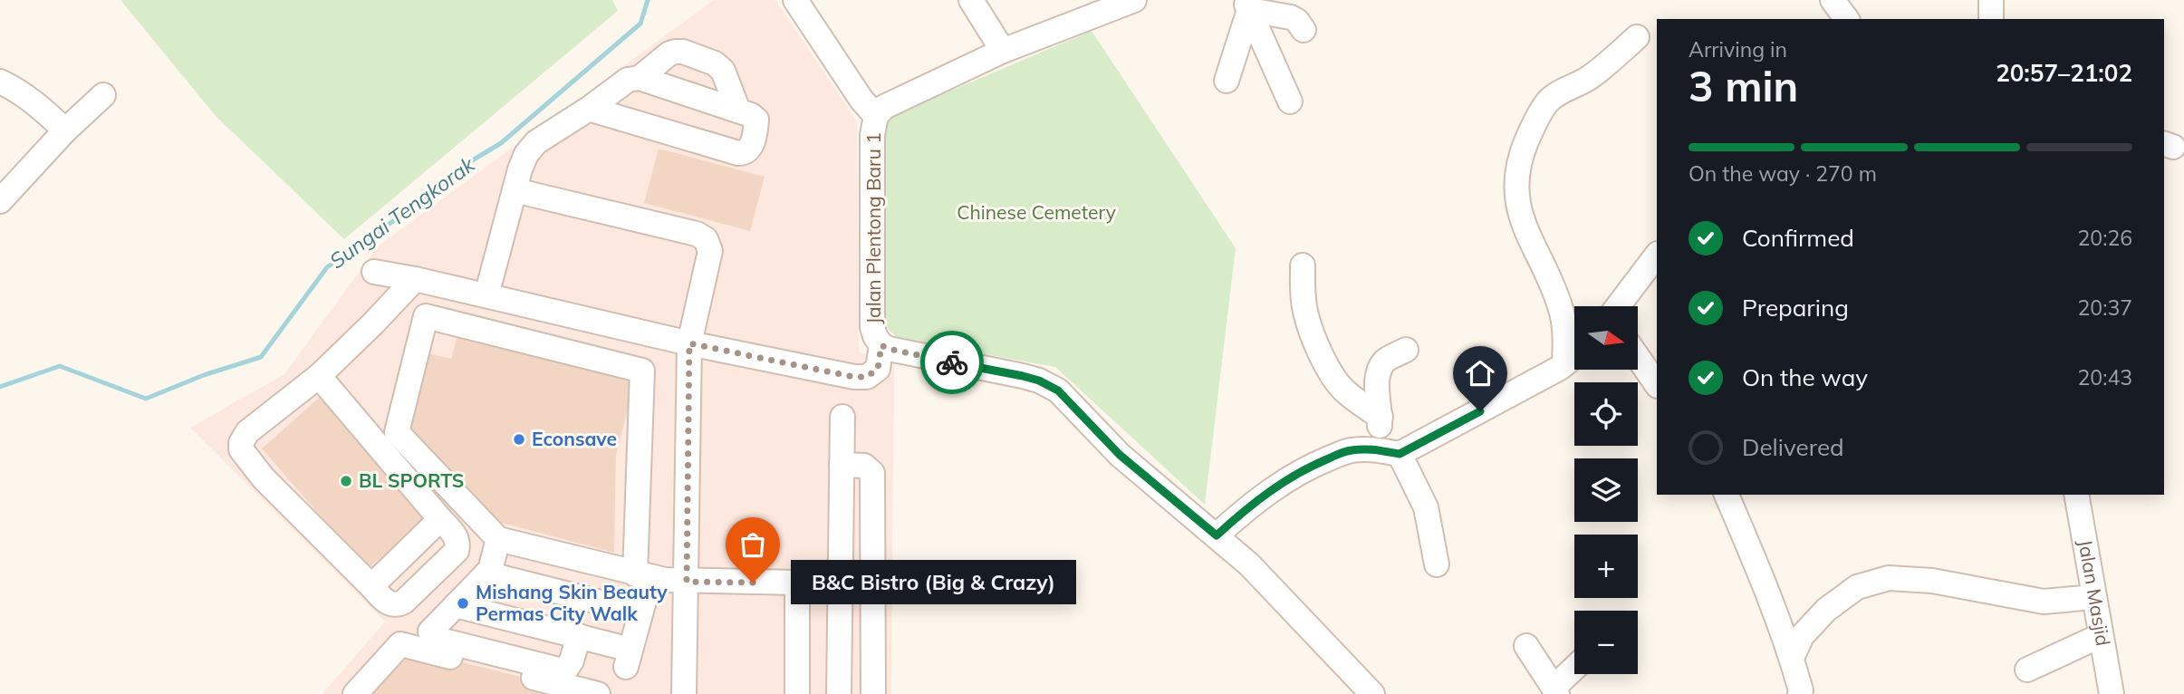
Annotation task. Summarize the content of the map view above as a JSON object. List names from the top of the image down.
{
  "streets": {
    "street": ["Jalan Plentong Baru 1", "Jalan Masjid"]
  },
  "water": ["Sungai Tengkorak"],
  "parks": ["Chinese Cemetery"],
  "places": [
    "Econsave",
    "BL SPORTS",
    "B&C Bistro (Big & Crazy)",
    "Mishang Skin Beauty Permas City Walk"
  ],
  "north": "right",
  "page": {
    "heading": ["3 min", "Arriving in", "20:57–21:02"],
    "bar": "On the way · 270 m",
    "list": [
      ["Confirmed", "20:26"],
      ["Preparing", "20:37"],
      ["On the way", "20:43"],
      "Delivered"
    ],
    "map_buttons": ["+", "−"],
    "bubble": "B&C Bistro (Big & Crazy)"
  }
}
